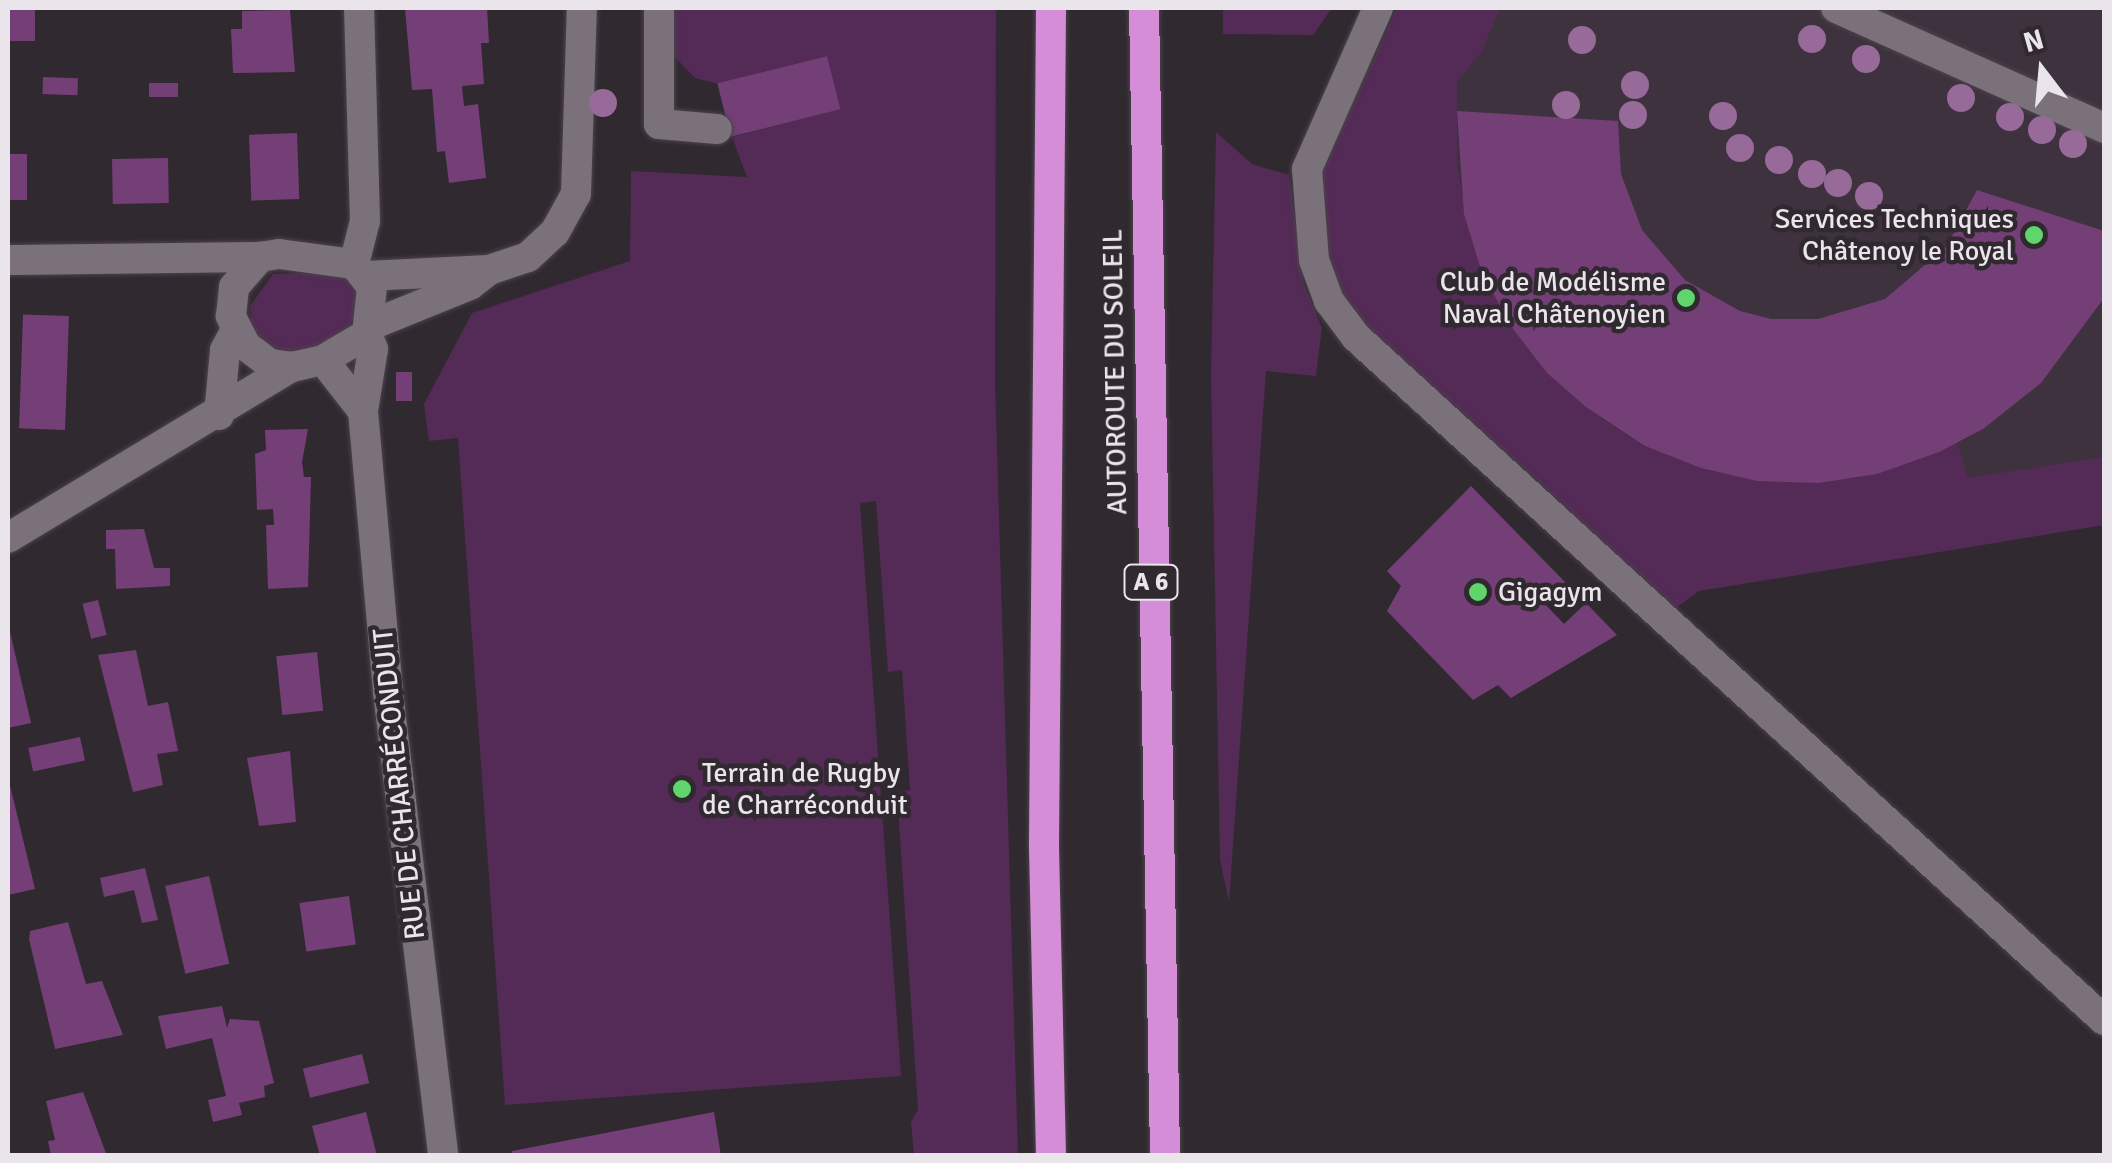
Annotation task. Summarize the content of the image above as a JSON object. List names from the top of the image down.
{
  "streets": {
    "highway": ["AUTOROUTE DU SOLEIL", "A 6"],
    "street": ["RUE DE CHARRÉCONDUIT"]
  },
  "places": [
    "Services Techniques Châtenoy le Royal",
    "Club de Modélisme Naval Châtenoyien",
    "Gigagym",
    "Terrain de Rugby de Charréconduit"
  ],
  "north": "top"
}
